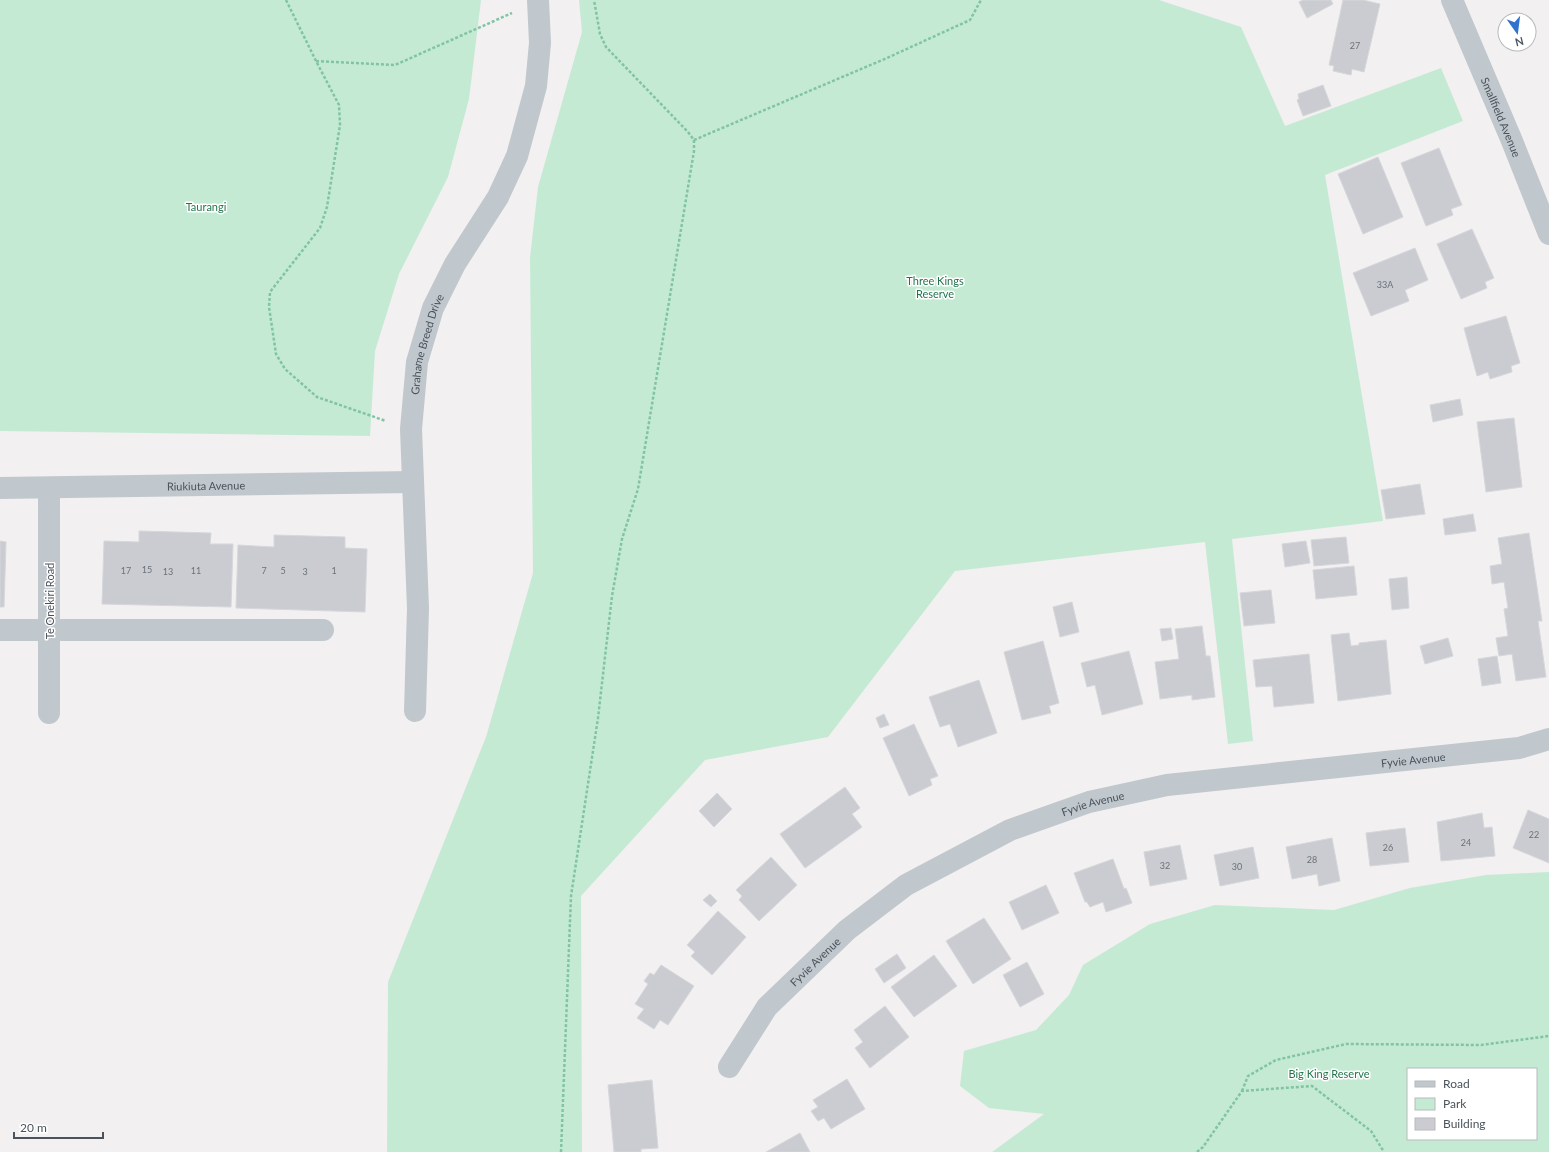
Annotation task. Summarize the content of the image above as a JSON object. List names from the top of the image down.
{
  "streets": {
    "street": [
      "Smallfield Avenue",
      "Grahame Breed Drive",
      "Riukiuta Avenue",
      "Te Onekiri Road",
      "Fyvie Avenue"
    ]
  },
  "crossings": [
    ["Grahame Breed Drive", "Riukiuta Avenue"],
    ["Riukiuta Avenue", "Te Onekiri Road"]
  ],
  "parks": ["Taurangi", "Three Kings Reserve", "Big King Reserve"],
  "house_numbers": [
    "27",
    "33A",
    "15",
    "17",
    "11",
    "7",
    "5",
    "1",
    "13",
    "3",
    "22",
    "24",
    "26",
    "28",
    "32",
    "30"
  ],
  "legend": ["Road", "Park", "Building"],
  "scale_bar": "20 m",
  "north": "bottom"
}
